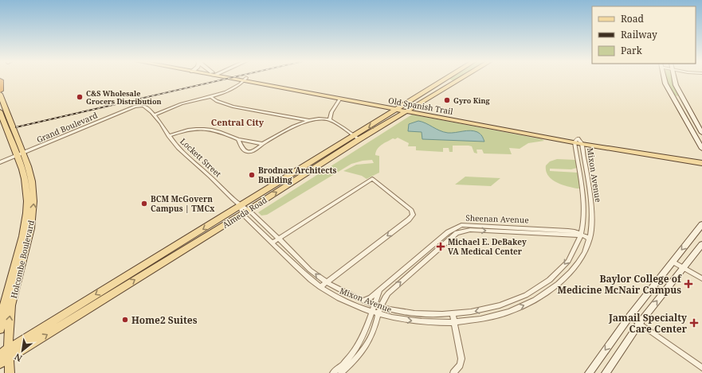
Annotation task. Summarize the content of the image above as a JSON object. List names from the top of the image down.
{
  "streets": {
    "main road": ["Old Spanish Trail", "Almeda Road", "Holcombe Boulevard"],
    "street": [
      "Grand Boulevard",
      "Lockett Street",
      "Mixon Avenue",
      "Sheenan Avenue"
    ]
  },
  "crossings": [
    ["Old Spanish Trail", "Mixon Avenue"],
    ["Old Spanish Trail", "Almeda Road"],
    ["Grand Boulevard", "Lockett Street"],
    ["Grand Boulevard", "Holcombe Boulevard"],
    ["Lockett Street", "Mixon Avenue"],
    ["Lockett Street", "Almeda Road"],
    ["Mixon Avenue", "Almeda Road"],
    ["Mixon Avenue", "Sheenan Avenue"],
    ["Almeda Road", "Holcombe Boulevard"]
  ],
  "districts": ["Central City"],
  "places": {
    "other": [
      "C&S Wholesale Grocers Distribution",
      "Gyro King",
      "Brodnax Architects Building",
      "BCM McGovern Campus | TMCx",
      "Home2 Suites"
    ],
    "health": ["Michael E. DeBakey VA Medical Center", "Baylor College of Medicine McNair Campus", "Jamail Specialty Care Center"]
  },
  "legend": ["Road", "Railway", "Park"],
  "north": "bottom left"
}
